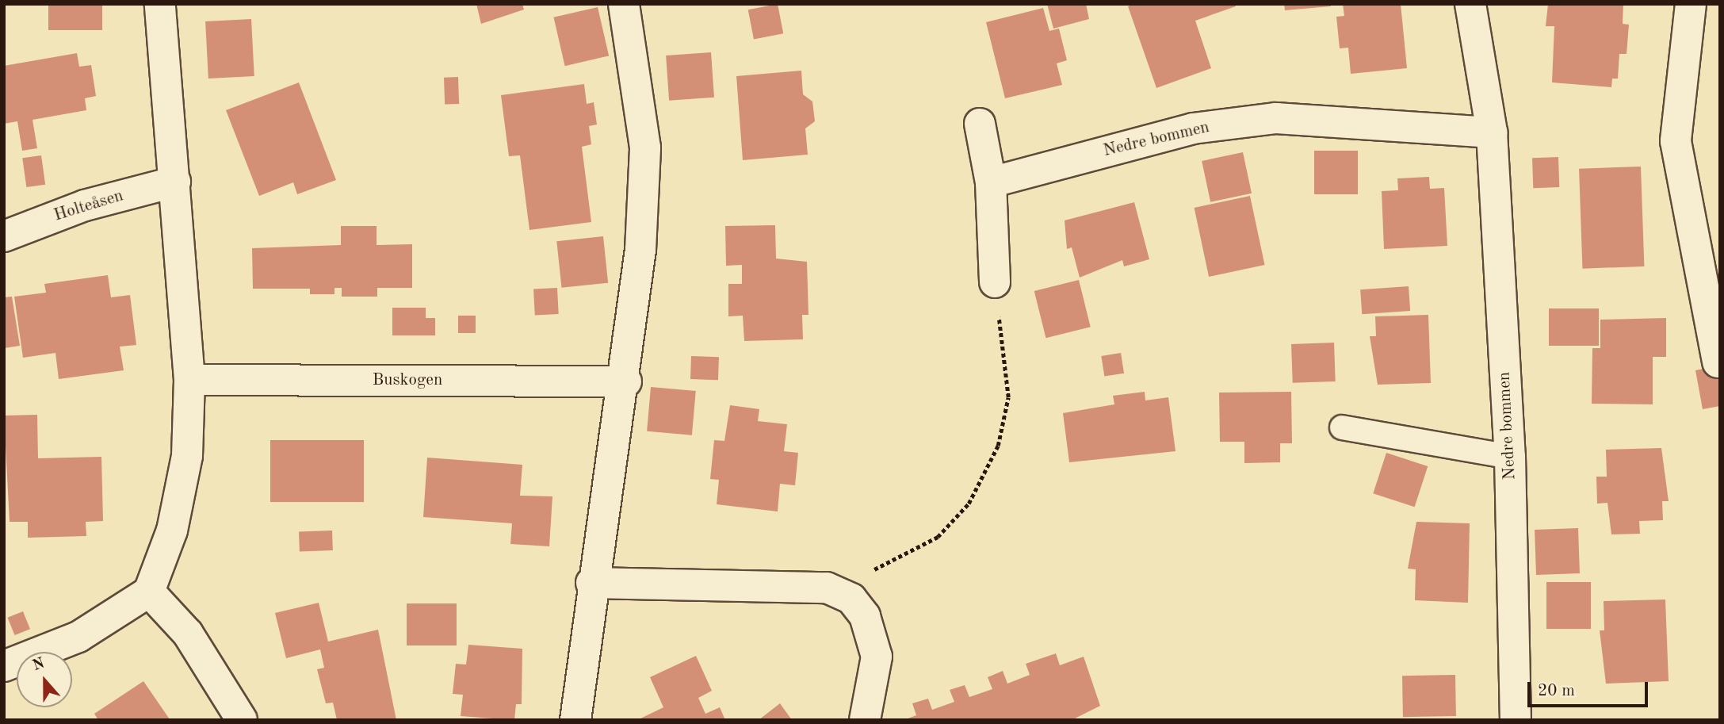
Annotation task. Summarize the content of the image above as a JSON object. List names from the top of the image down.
{
  "streets": {
    "street": ["Nedre bommen", "Holteåsen", "Buskogen"]
  },
  "scale_bar": "20 m",
  "north": "top"
}
